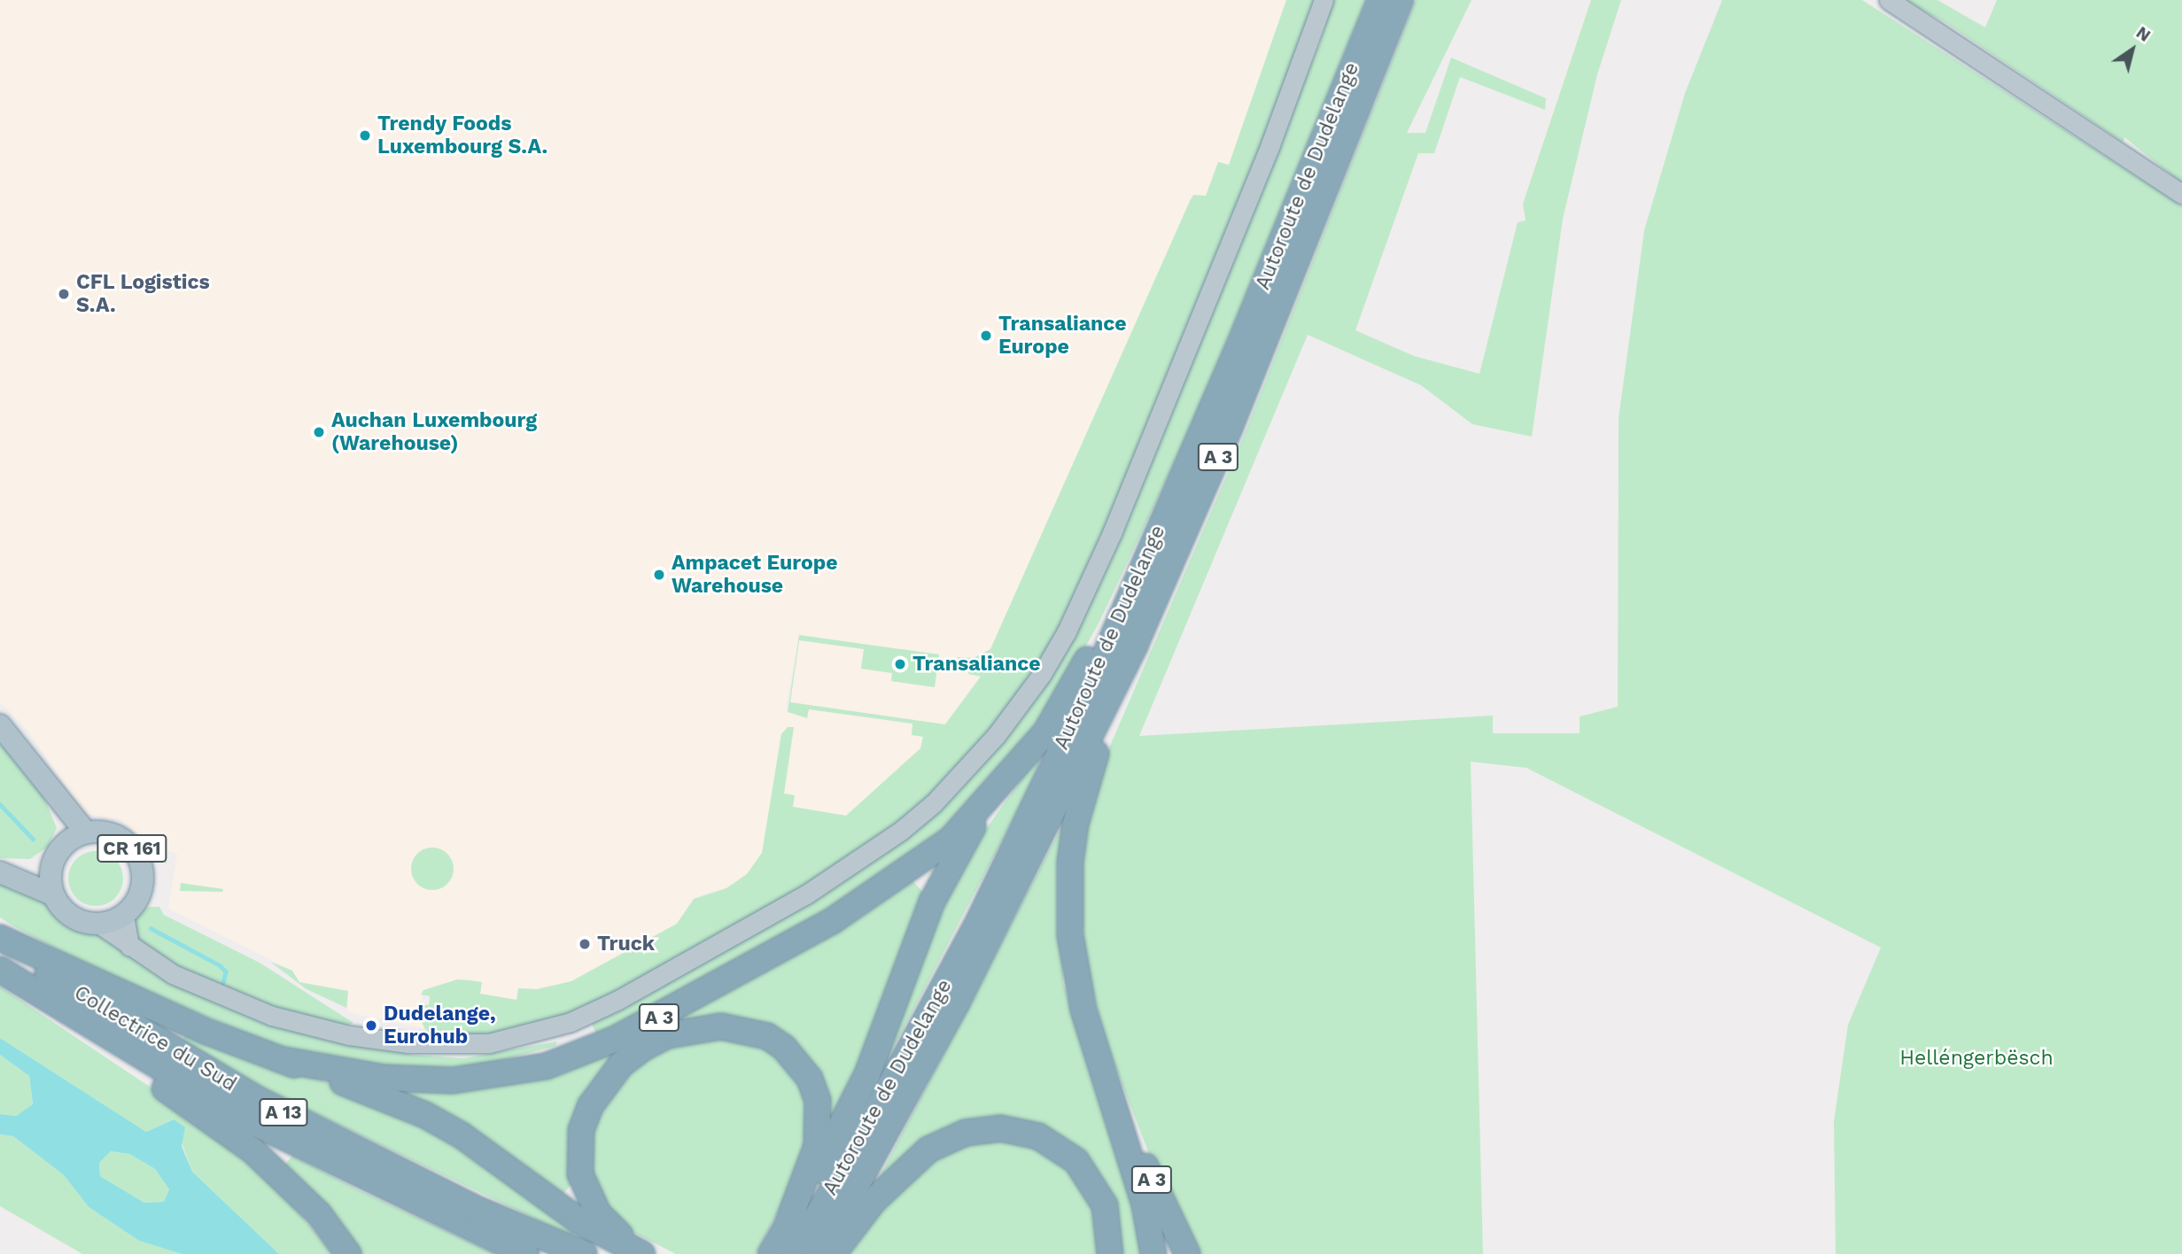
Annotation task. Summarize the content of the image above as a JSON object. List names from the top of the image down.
{
  "streets": {
    "highway": [
      "Autoroute de Dudelange",
      "A 3",
      "Collectrice du Sud",
      "A 13"
    ],
    "main road": ["CR 161"]
  },
  "crossings": [
    ["Autoroute de Dudelange", "A 3"],
    ["A 3", "Collectrice du Sud"],
    ["A 3", "A 13"]
  ],
  "parks": ["Helléngerbësch"],
  "places": [
    "Trendy Foods Luxembourg S.A.",
    "CFL Logistics S.A.",
    "Transaliance Europe",
    "Auchan Luxembourg (Warehouse)",
    "Ampacet Europe Warehouse",
    "Transaliance",
    "Truck",
    "Dudelange, Eurohub"
  ],
  "north": "top right"
}
